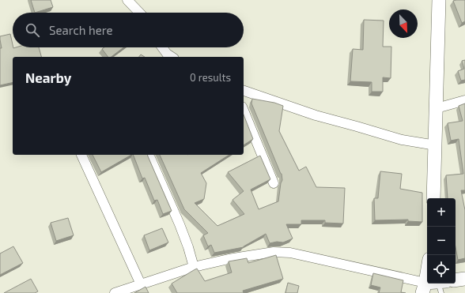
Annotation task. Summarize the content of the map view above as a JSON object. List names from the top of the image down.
{
  "north": "bottom right",
  "page": {
    "search": "Search here",
    "heading": ["Nearby", "0 results"],
    "map_buttons": ["+", "−"]
  }
}
